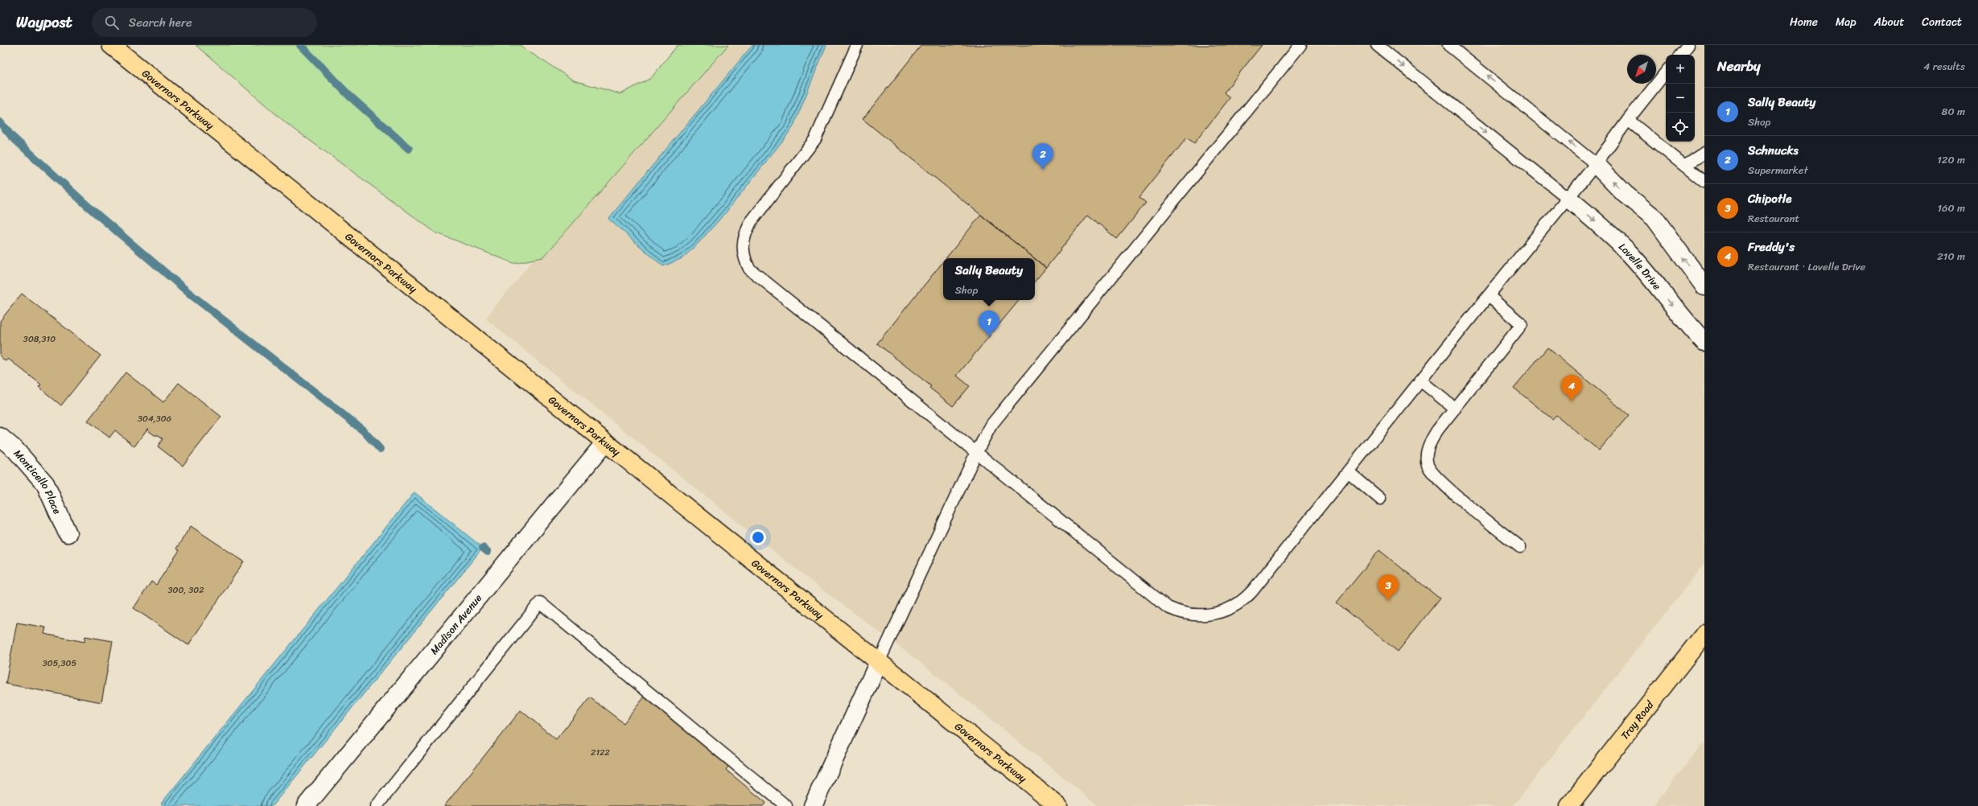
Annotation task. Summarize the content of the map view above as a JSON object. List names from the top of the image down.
{
  "streets": {
    "main road": ["Governors Parkway", "Troy Road"],
    "street": ["Lavelle Drive", "Monticello Place", "Madison Avenue"]
  },
  "crossings": [
    ["Governors Parkway", "Madison Avenue"]
  ],
  "house_numbers": [
    "308,310",
    "304,306",
    "300, 302",
    "305,305",
    "2122"
  ],
  "north": "bottom left",
  "page": {
    "header": "Waypost",
    "search": "Search here",
    "nav": [
      "Home",
      "Map",
      "About",
      "Contact"
    ],
    "heading": ["Nearby", "4 results"],
    "map_buttons": ["+", "−"],
    "list": [
      {
        "mark": "1",
        "name": "Sally Beauty",
        "note": "Shop",
        "value": "80 m"
      },
      {
        "mark": "2",
        "name": "Schnucks",
        "note": "Supermarket",
        "value": "120 m"
      },
      {
        "mark": "3",
        "name": "Chipotle",
        "note": "Restaurant",
        "value": "160 m"
      },
      {
        "mark": "4",
        "name": "Freddy's",
        "note": "Restaurant · Lavelle Drive",
        "value": "210 m"
      }
    ],
    "pins": [
      "2",
      "1",
      "4",
      "3"
    ],
    "popup": ["Sally Beauty", "Shop"]
  }
}
